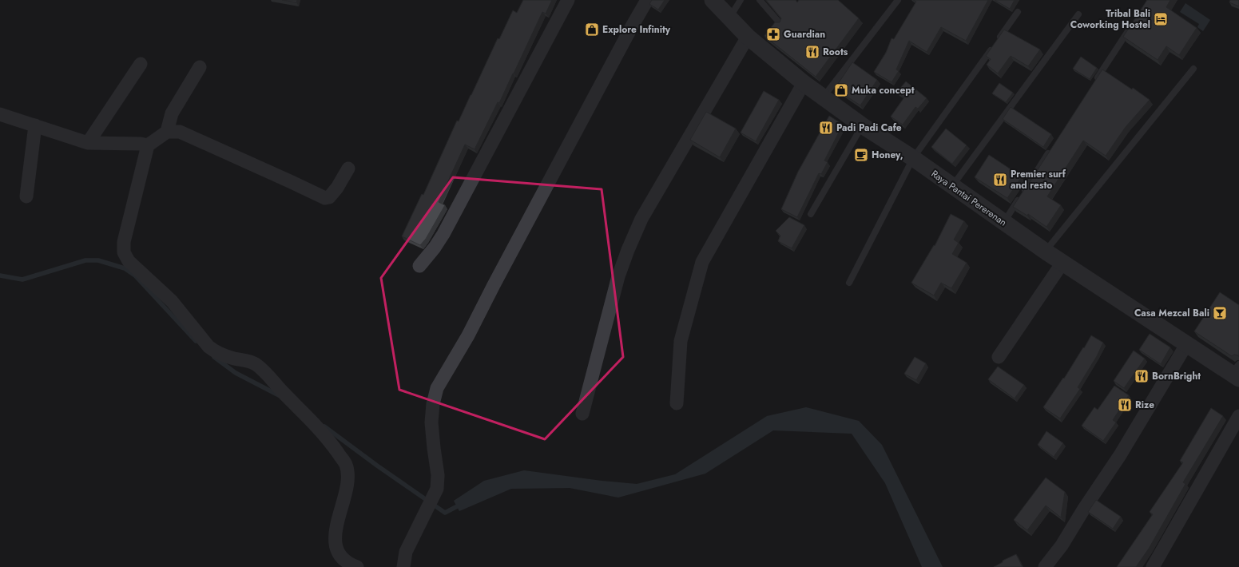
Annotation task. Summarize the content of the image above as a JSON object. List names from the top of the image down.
{
  "streets": {
    "street": ["Raya Pantai Pererenan"]
  },
  "places": {
    "hotel": ["Tribal Bali Coworking Hostel"],
    "shop": ["Explore Infinity", "Muka concept"],
    "pharmacy": ["Guardian"],
    "restaurant": [
      "Roots",
      "Padi Padi Cafe",
      "Premier surf and resto",
      "BornBright",
      "Rize"
    ],
    "cafe": ["Honey,"],
    "bar": ["Casa Mezcal Bali"]
  }
}
